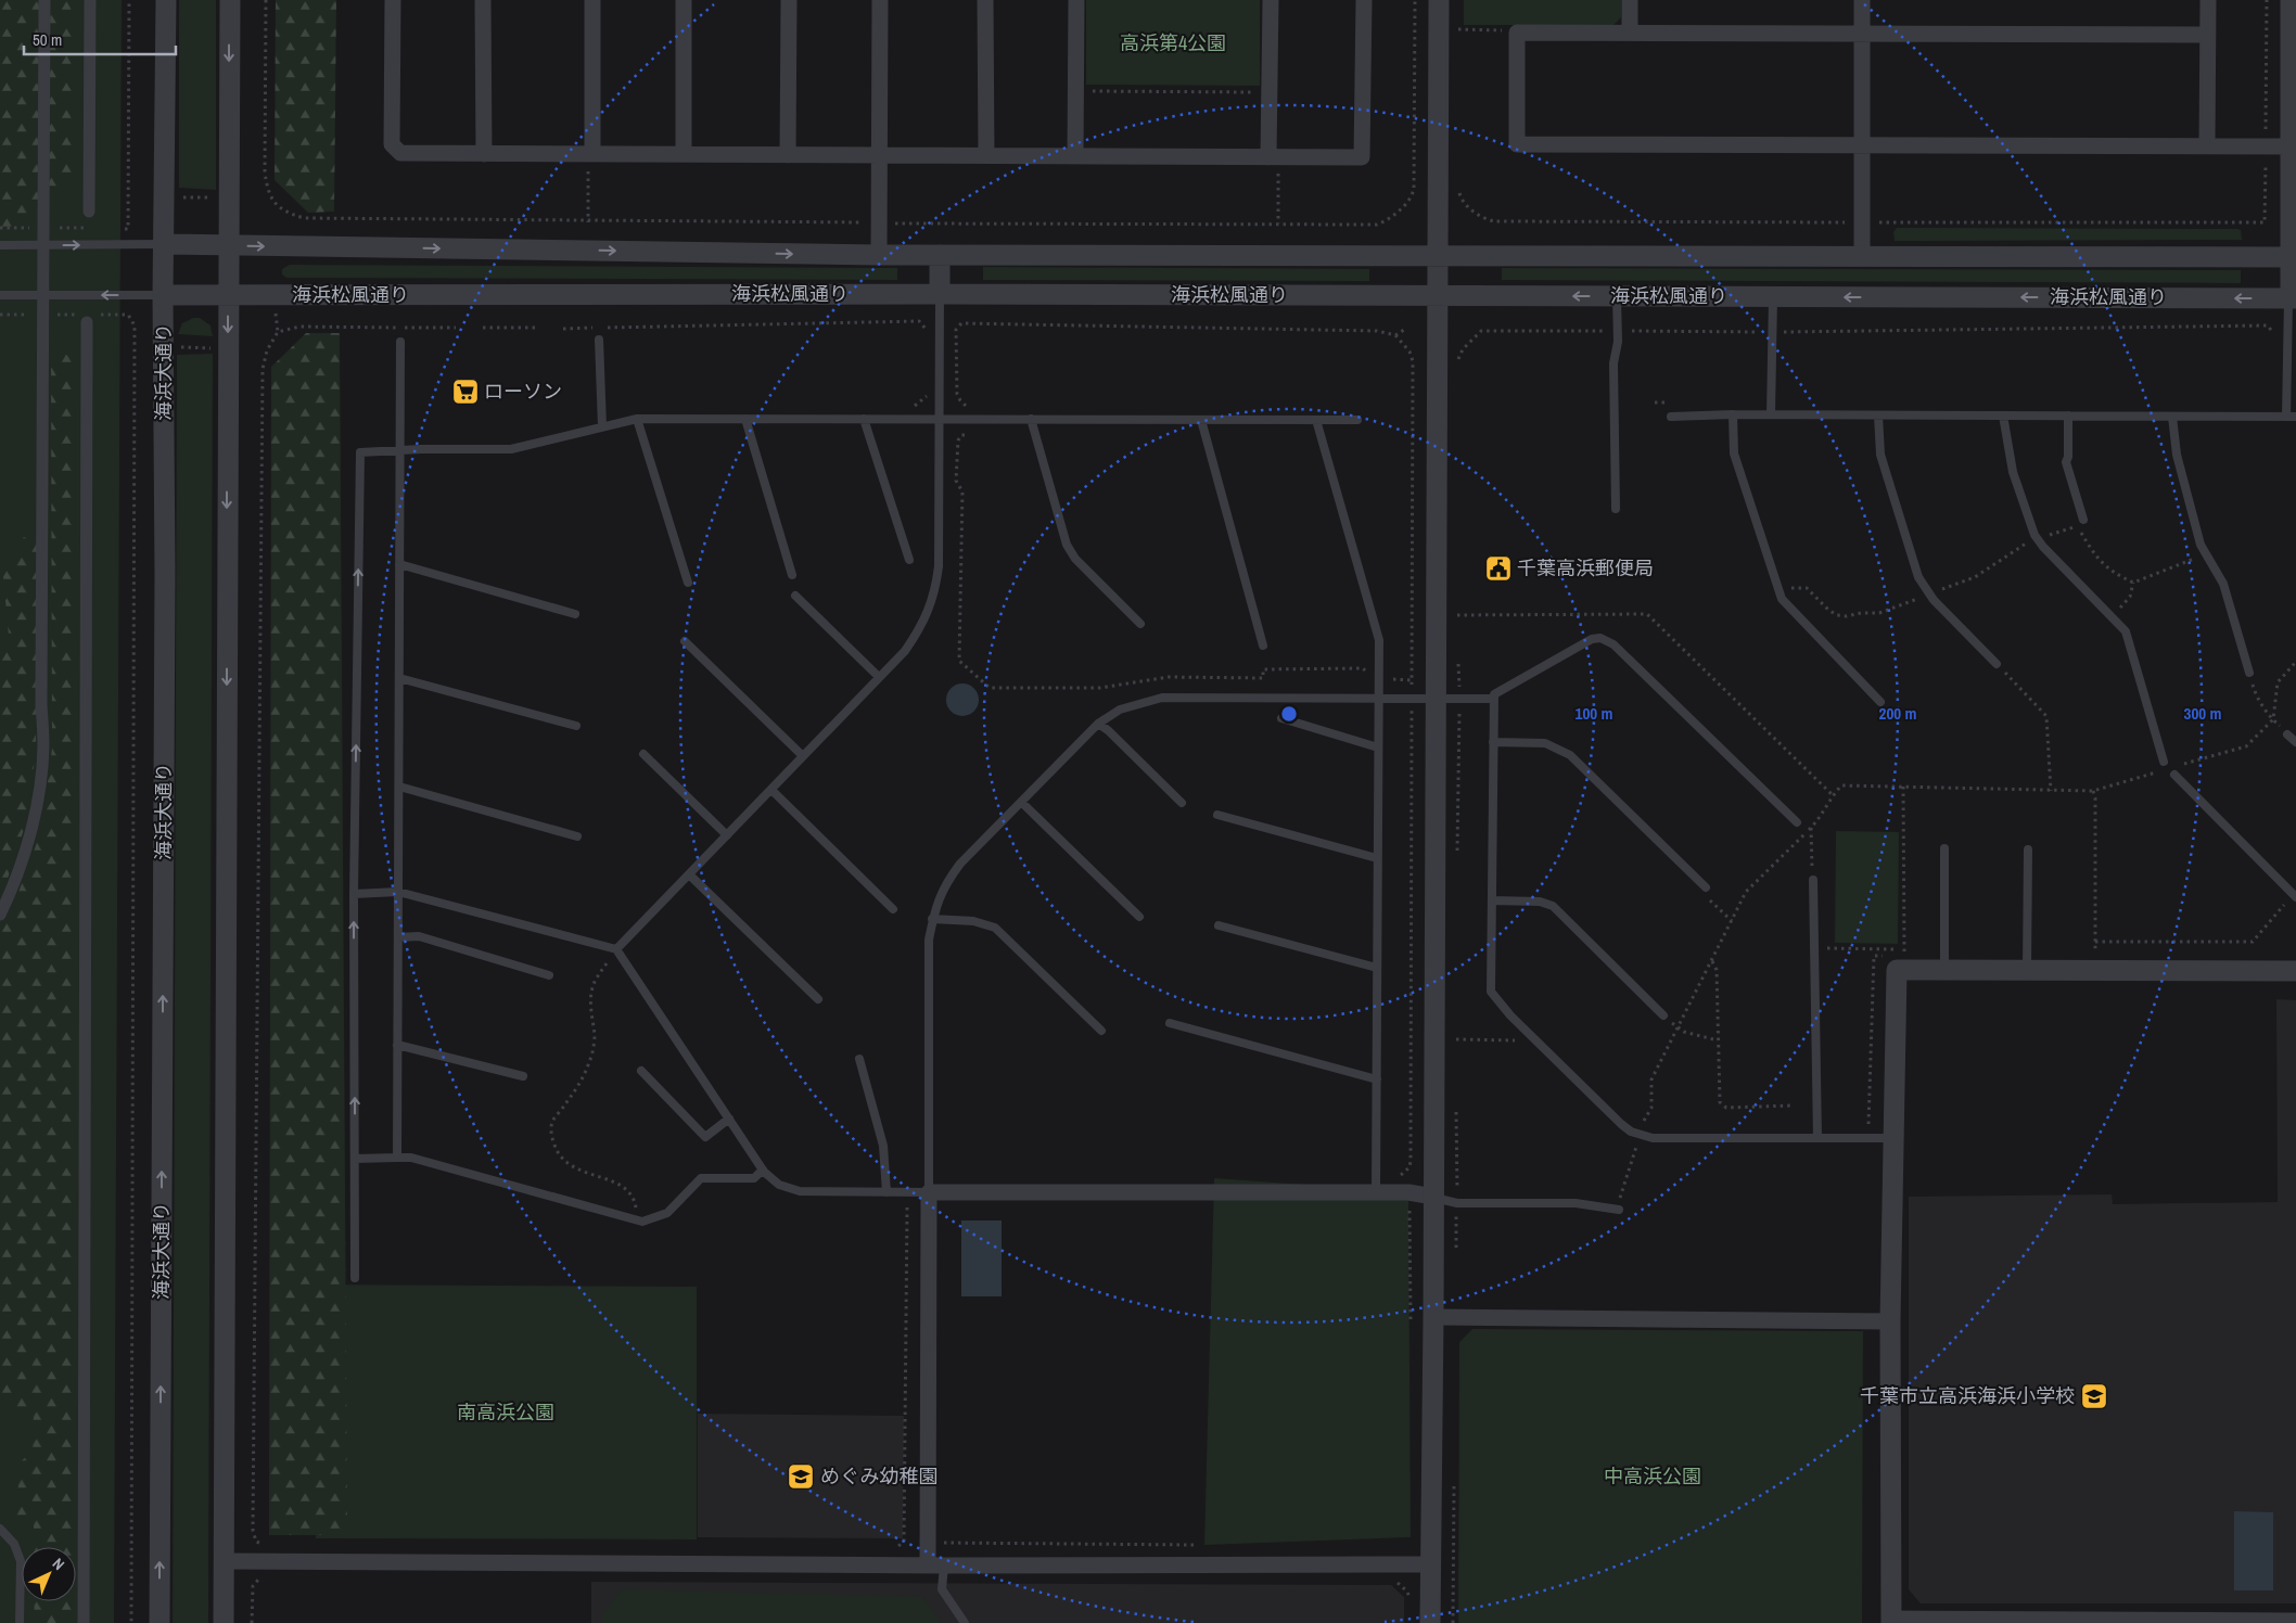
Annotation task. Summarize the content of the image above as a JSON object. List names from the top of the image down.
{
  "streets": {
    "street": ["海浜松風通り", "海浜大通り"]
  },
  "crossings": [
    ["海浜松風通り", "海浜大通り"]
  ],
  "parks": ["高浜第4公園", "南高浜公園", "中高浜公園"],
  "places": {
    "supermarket": ["ローソン"],
    "public building": ["千葉高浜郵便局"],
    "school or university": ["千葉市立高浜海浜小学校", "めぐみ幼稚園"]
  },
  "scale_bar": "50 m",
  "north": "top right",
  "rings": ["100 m", "200 m", "300 m"]
}
